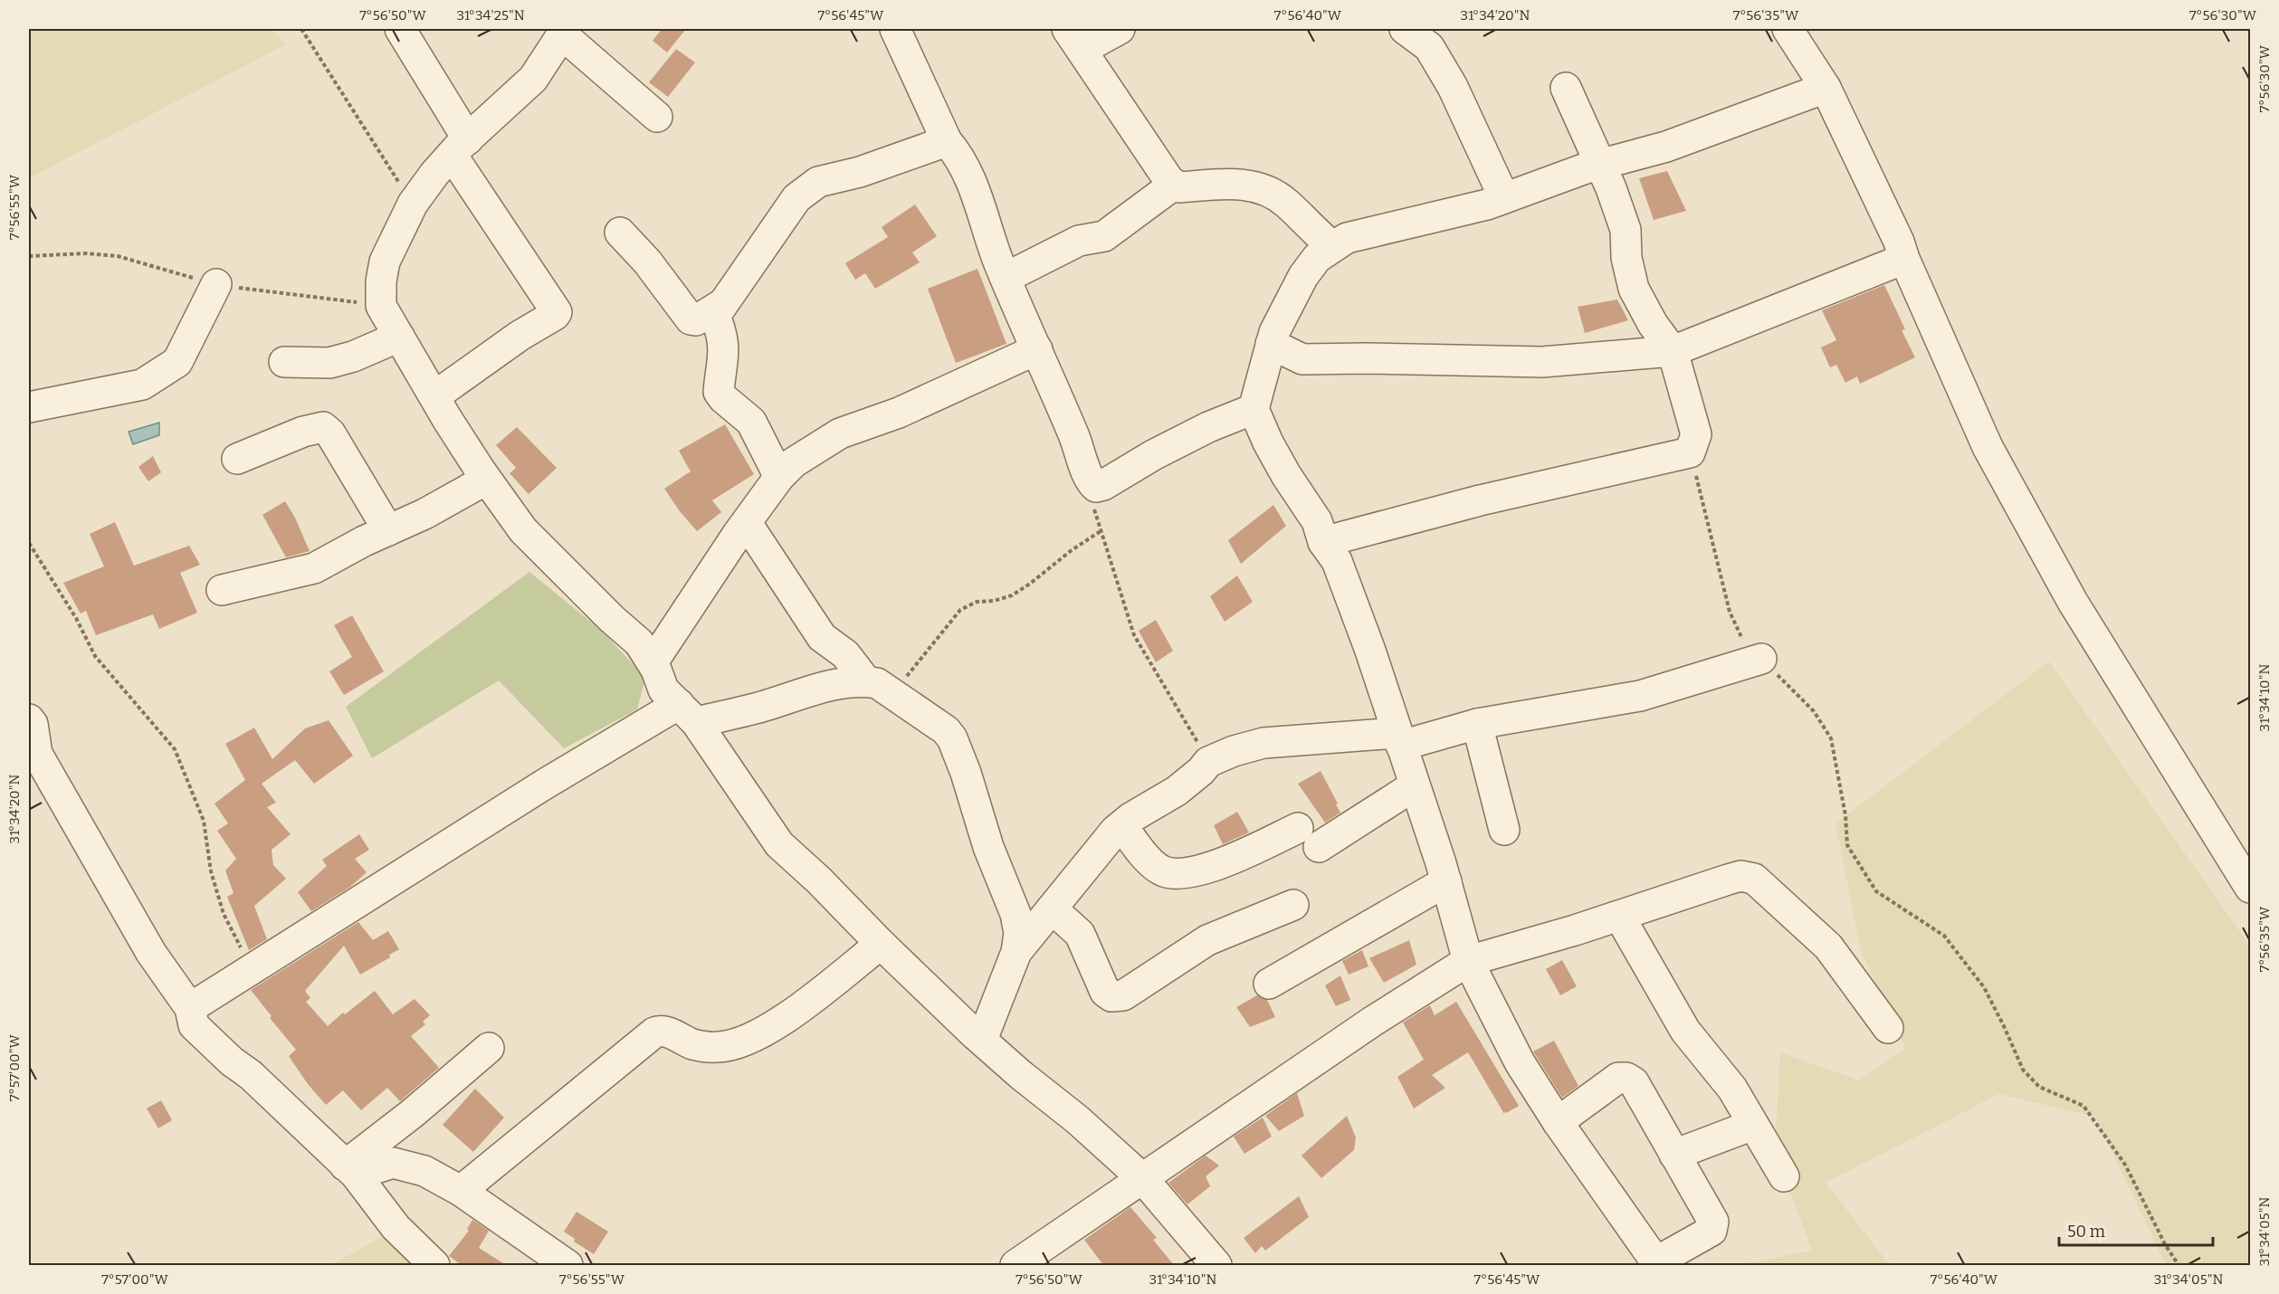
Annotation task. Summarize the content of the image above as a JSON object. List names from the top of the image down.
{
  "scale_bar": "50 m",
  "coordinates": [
    "7°56'50\"W",
    "31°34'25\"N",
    "7°56'45\"W",
    "7°56'40\"W",
    "31°34'20\"N",
    "7°56'35\"W",
    "7°56'30\"W",
    "7°56'55\"W",
    "31°34'10\"N",
    "7°57'00\"W",
    "31°34'05\"N"
  ]
}
